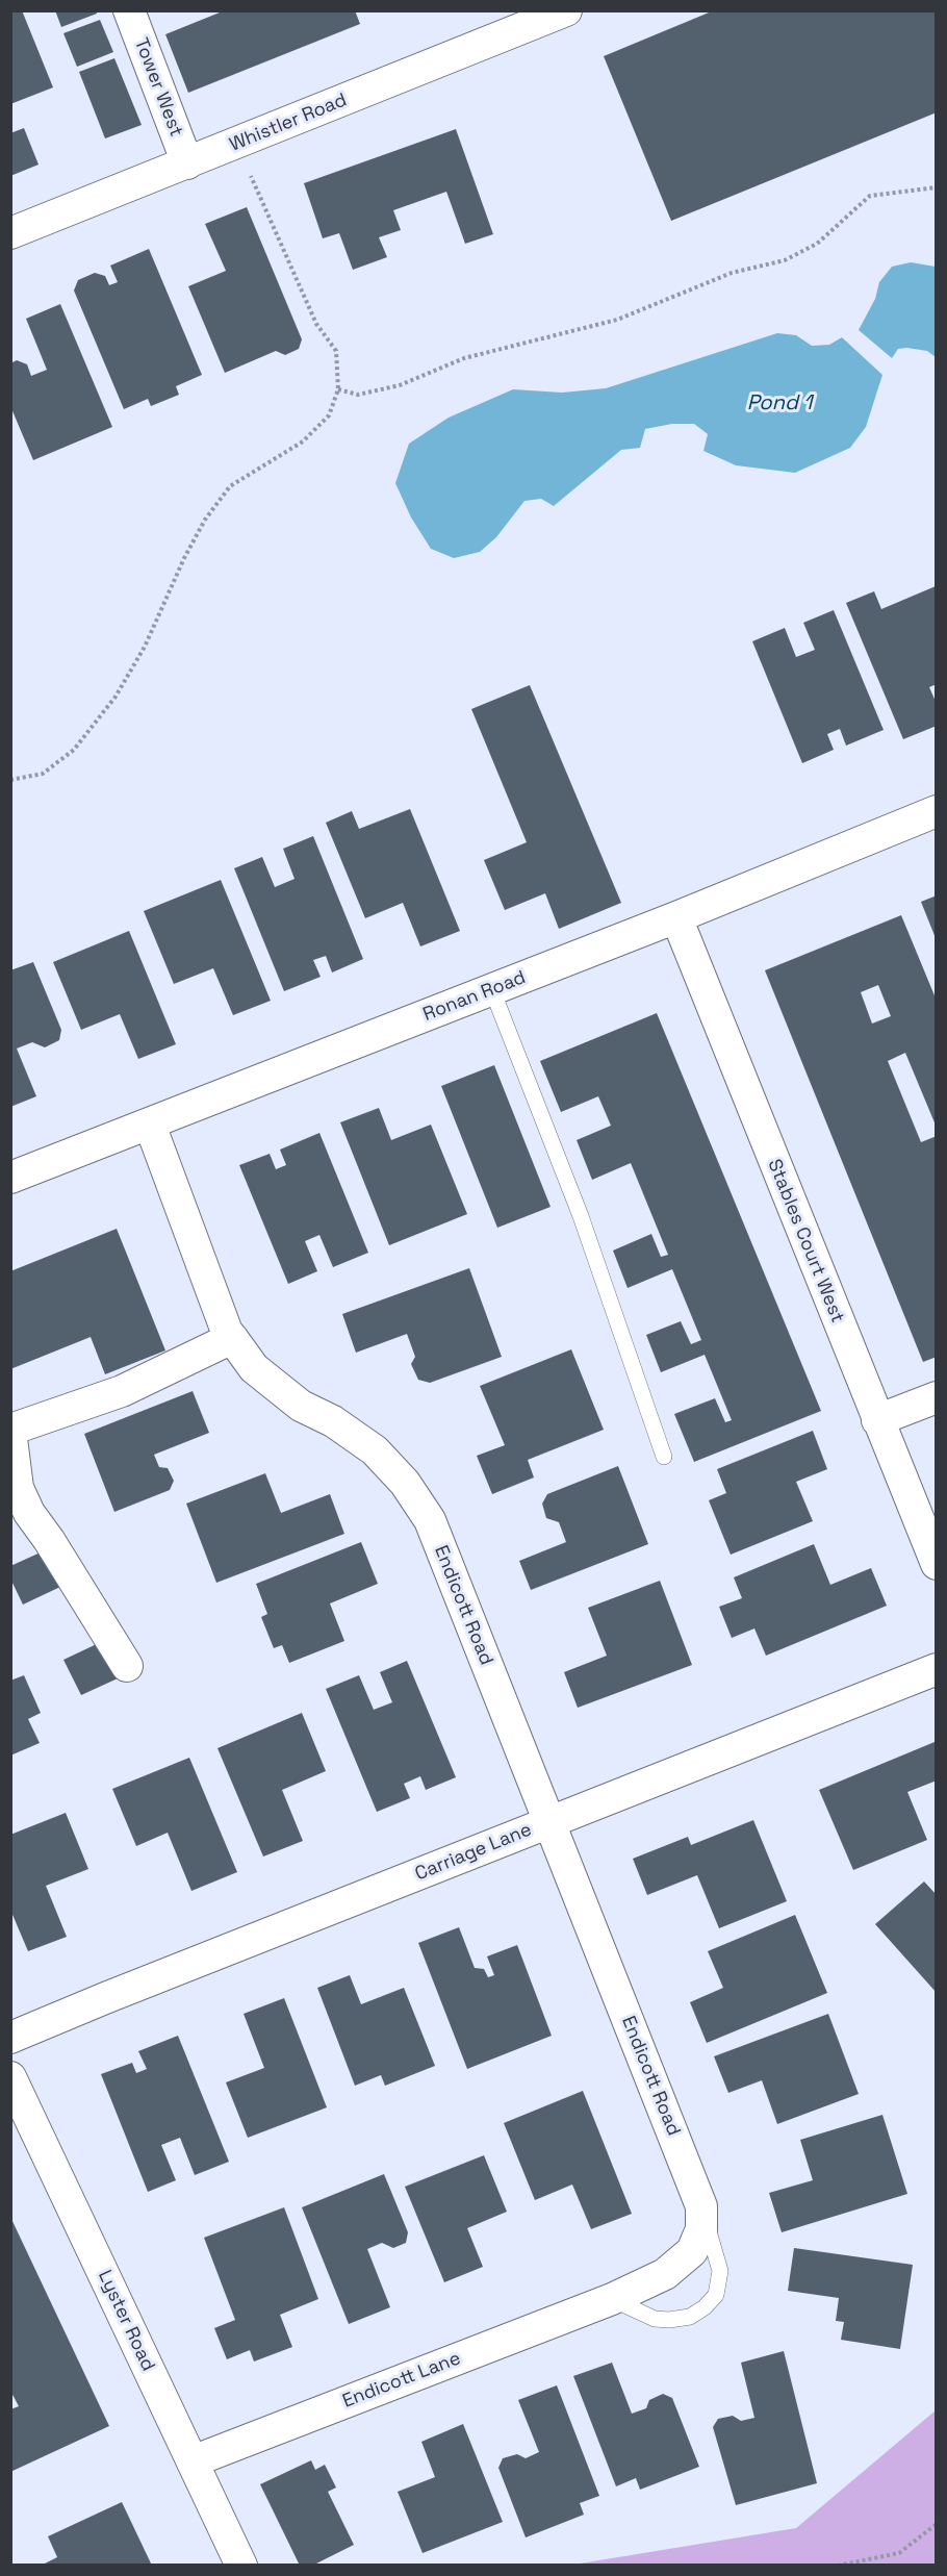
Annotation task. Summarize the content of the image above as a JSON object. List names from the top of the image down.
{
  "streets": {
    "street": [
      "Tower West",
      "Whistler Road",
      "Ronan Road",
      "Stables Court West",
      "Endicott Road",
      "Carriage Lane",
      "Lyster Road",
      "Endicott Lane"
    ]
  },
  "crossings": [
    ["Tower West", "Whistler Road"],
    ["Ronan Road", "Stables Court West"],
    ["Ronan Road", "Endicott Road"],
    ["Endicott Road", "Carriage Lane"],
    ["Endicott Road", "Endicott Lane"],
    ["Lyster Road", "Endicott Lane"]
  ],
  "water": ["Pond 1"]
}
